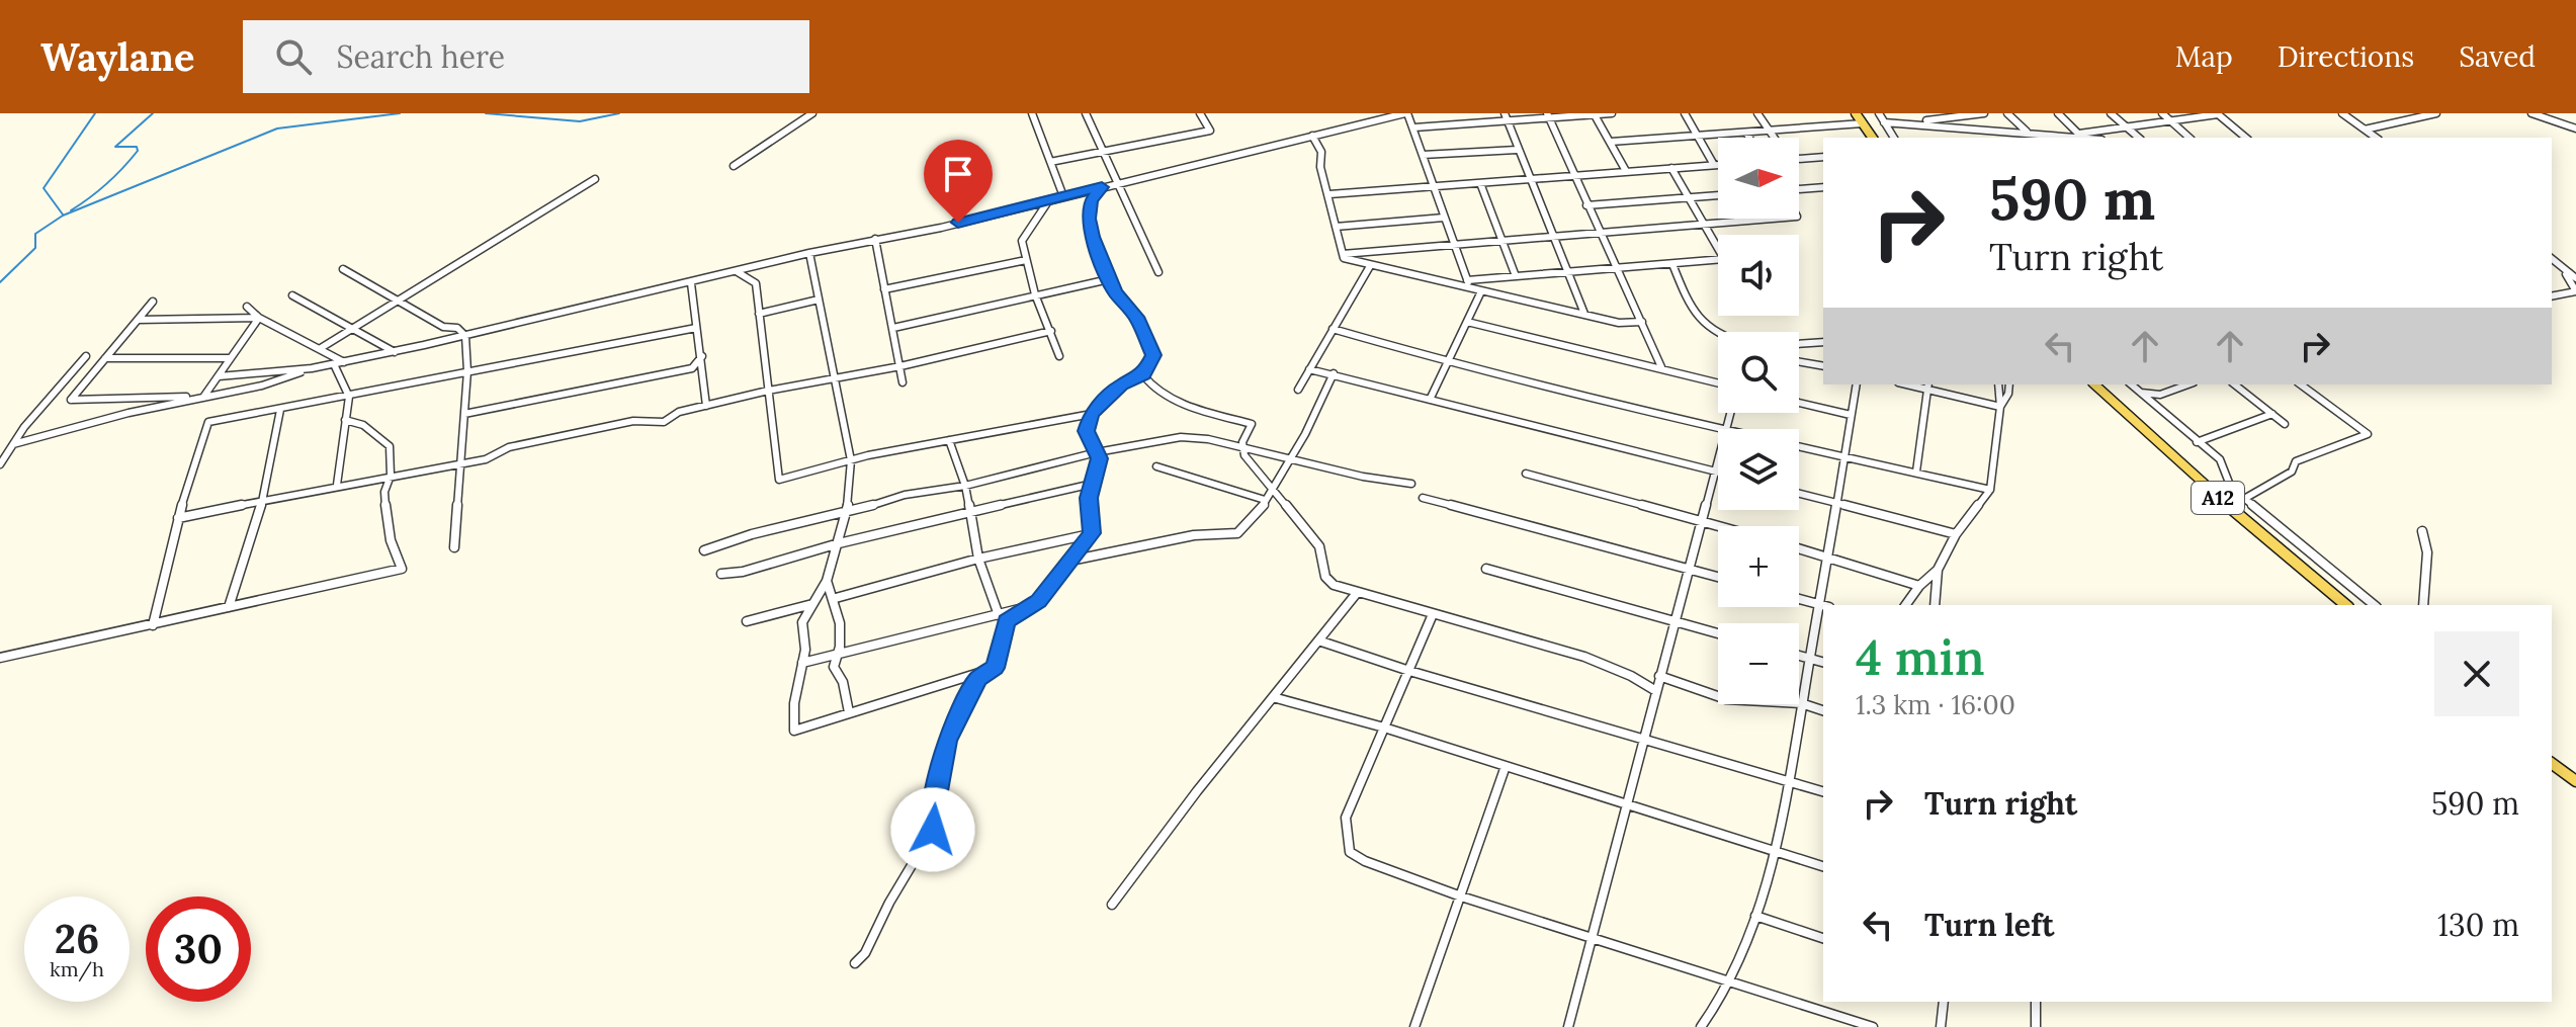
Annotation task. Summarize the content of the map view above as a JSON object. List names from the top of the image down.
{
  "streets": {
    "main road": ["A12"]
  },
  "north": "right",
  "page": {
    "header": "Waylane",
    "search": "Search here",
    "nav": ["Map", "Directions", "Saved"],
    "map_buttons": ["+", "−"],
    "turn": ["590 m", "Turn right"],
    "heading": ["4 min", "1.3 km · 16:00"],
    "list": [
      {
        "name": "Turn right",
        "value": "590 m"
      },
      {
        "name": "Turn left",
        "value": "130 m"
      }
    ],
    "speed": "26 km/h",
    "limit": "30"
  }
}
